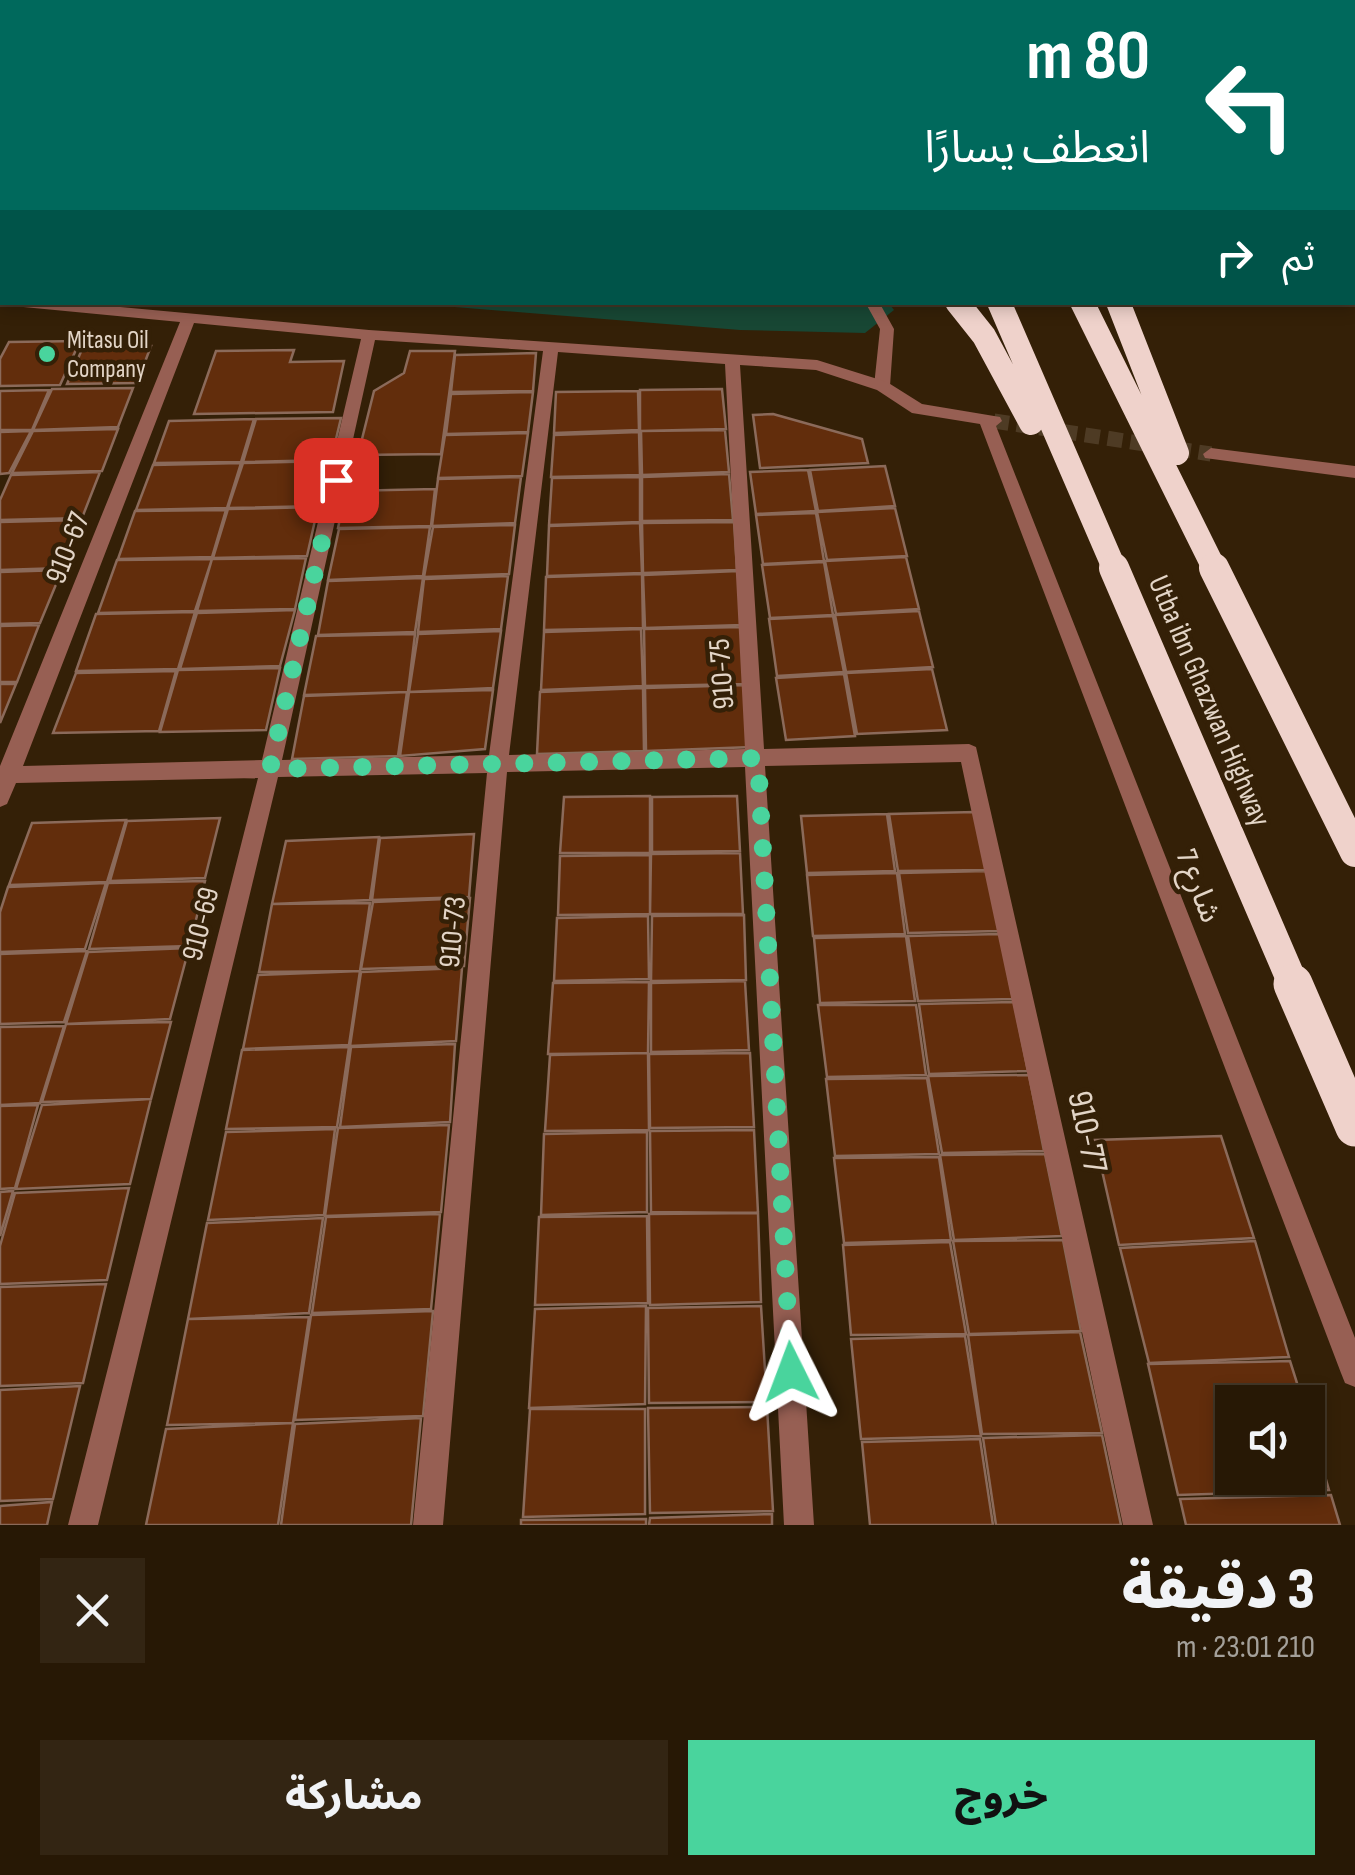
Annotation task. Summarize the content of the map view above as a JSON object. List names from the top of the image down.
{
  "streets": {
    "highway": ["Utba ibn Ghazwan Highway"],
    "street": [
      "910-67",
      "910-75",
      "شارع 7",
      "910-69",
      "910-73",
      "910-77"
    ]
  },
  "crossings": [
    ["910-75", "910-77"]
  ],
  "places": ["Mitasu Oil Company"],
  "page": {
    "turn": ["80 m", "انعطف يسارًا"],
    "then": "ثم",
    "heading": ["3 دقيقة", "210 m · 23:01"],
    "buttons": ["خروج", "مشاركة"]
  }
}
